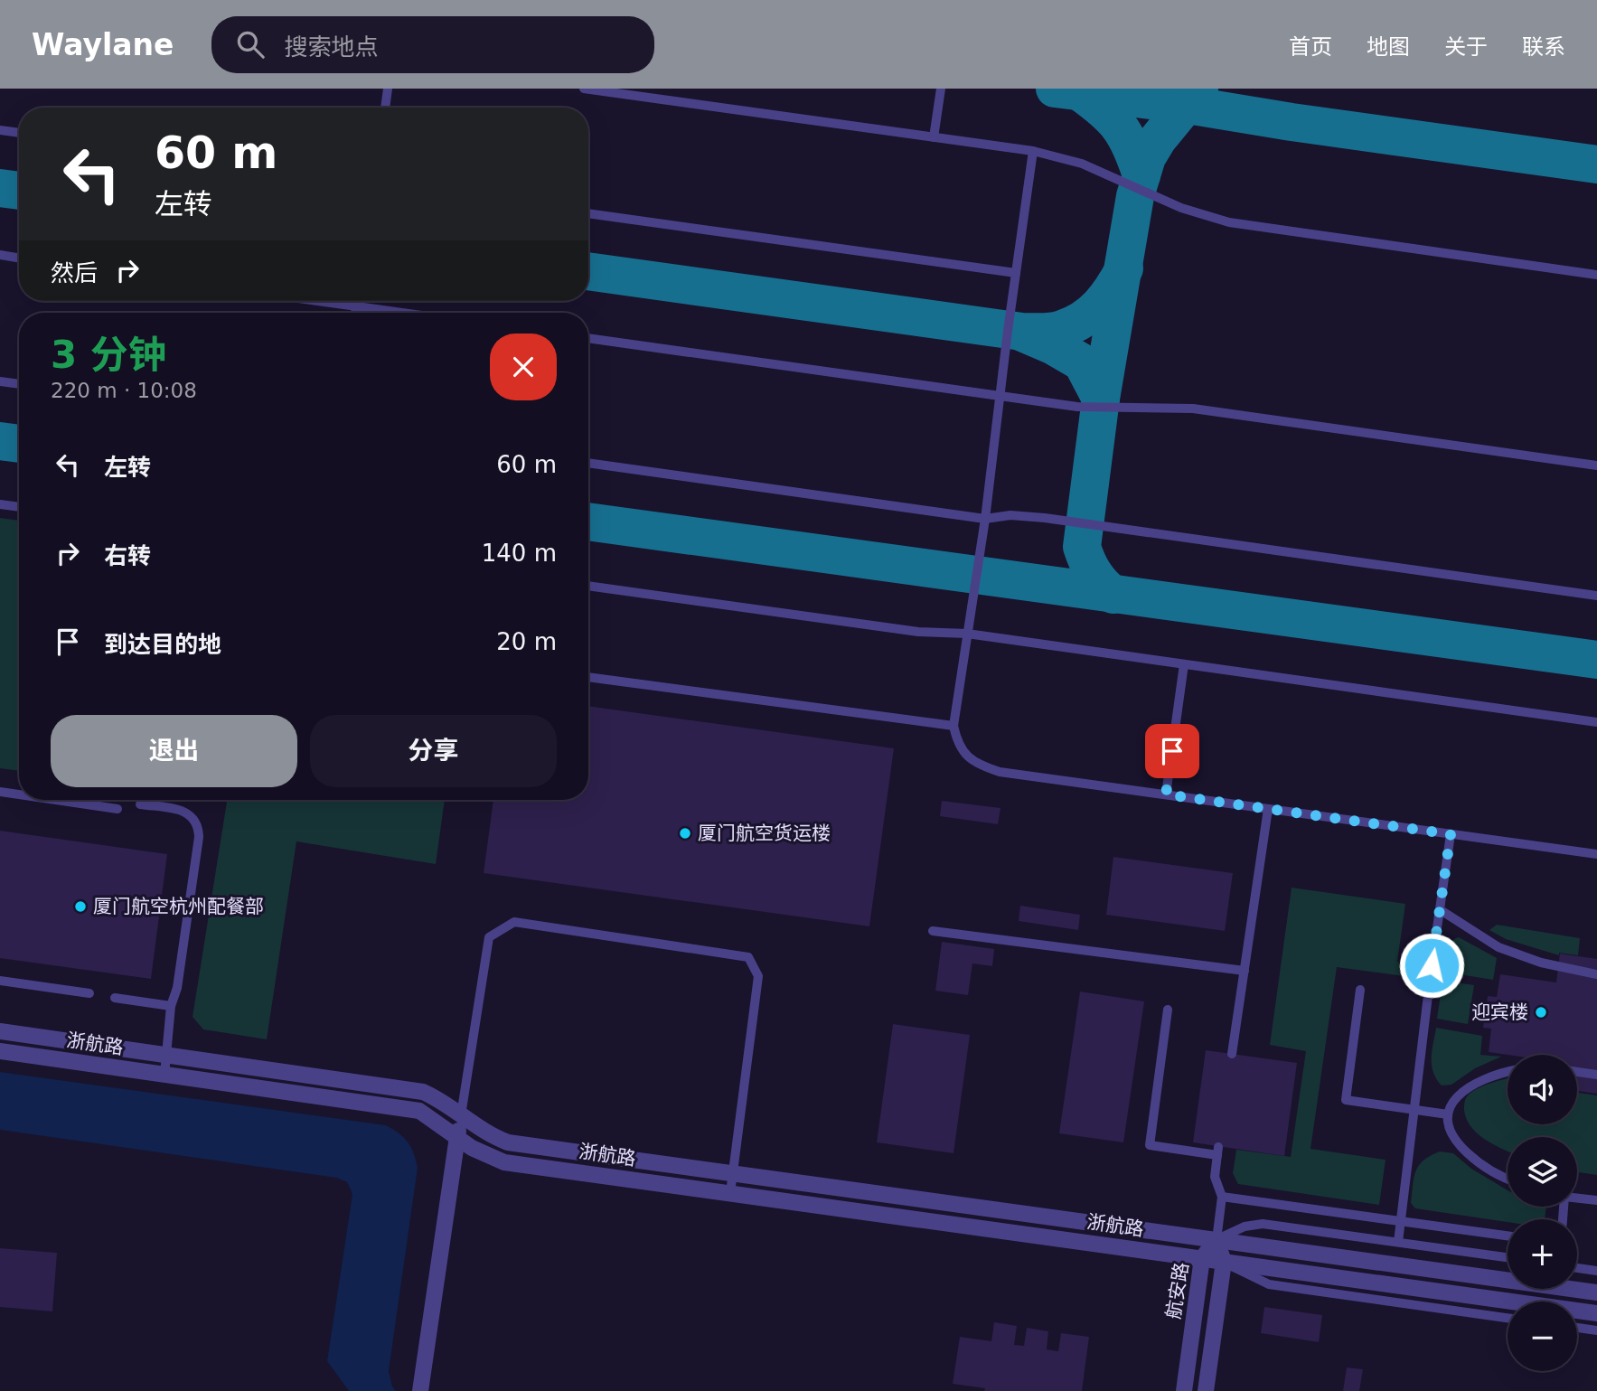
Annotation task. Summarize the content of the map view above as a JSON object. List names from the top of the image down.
{
  "streets": {
    "street": ["浙航路", "航安路"]
  },
  "crossings": [
    ["浙航路", "航安路"]
  ],
  "places": ["厦门航空货运楼", "厦门航空杭州配餐部", "迎宾楼"],
  "page": {
    "header": "Waylane",
    "search": "搜索地点",
    "nav": [
      "首页",
      "地图",
      "关于",
      "联系"
    ],
    "turn": ["60 m", "左转"],
    "then": "然后",
    "heading": ["3 分钟", "220 m · 10:08"],
    "list": [
      {
        "name": "左转",
        "value": "60 m"
      },
      {
        "name": "右转",
        "value": "140 m"
      },
      {
        "name": "到达目的地",
        "value": "20 m"
      }
    ],
    "buttons": ["退出", "分享"],
    "map_buttons": ["+", "−"]
  }
}
